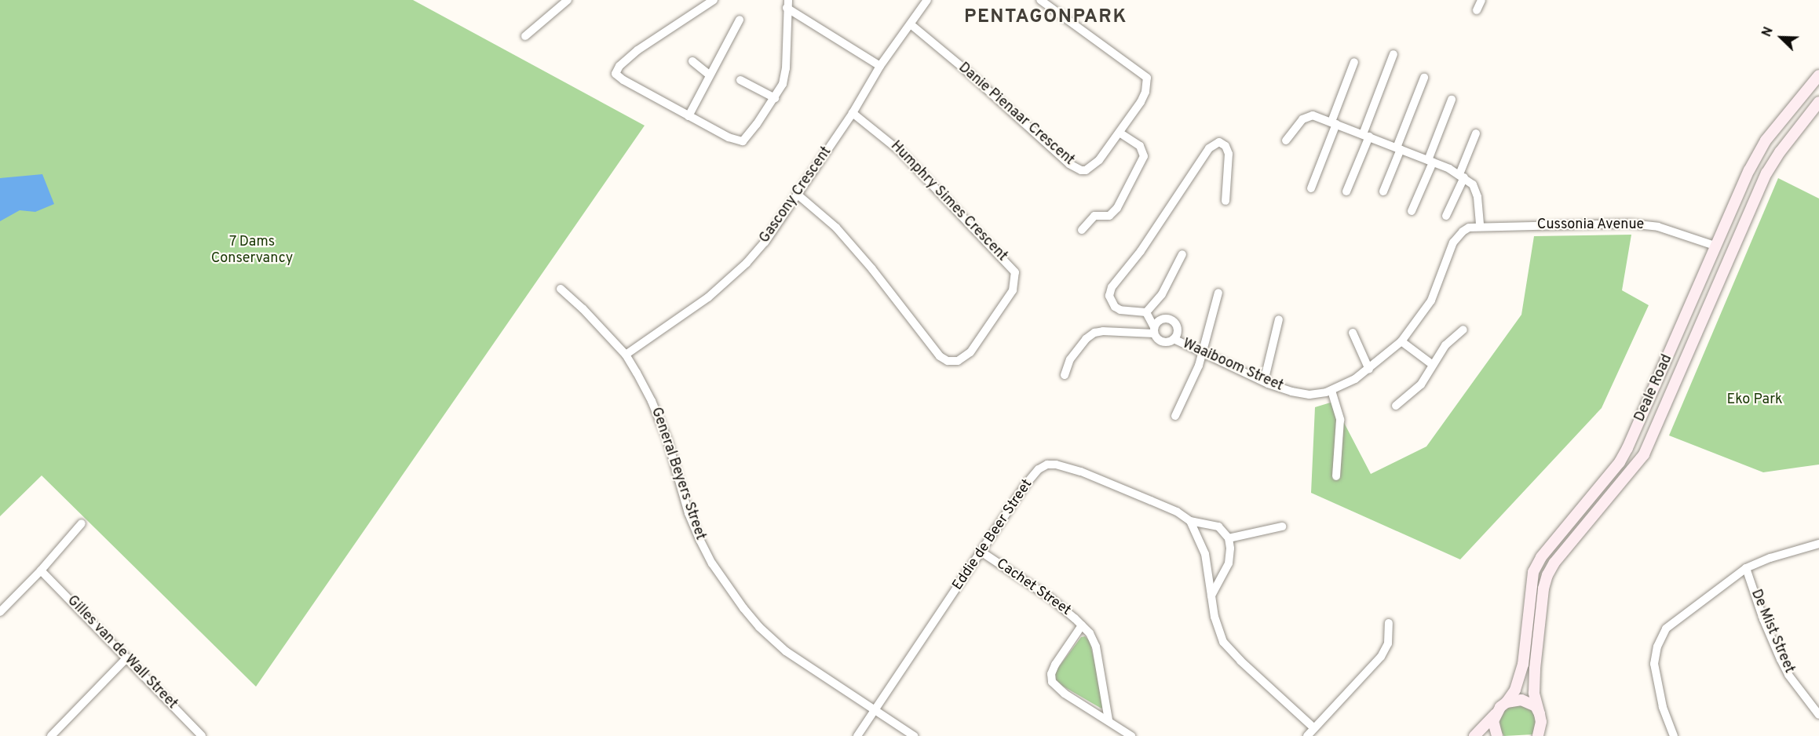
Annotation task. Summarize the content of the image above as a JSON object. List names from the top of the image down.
{
  "streets": {
    "street": [
      "Danie Pienaar Crescent",
      "Gascony Crescent",
      "Humphry Simes Crescent",
      "Cussonia Avenue",
      "Waaiboom Street",
      "Deale Road",
      "General Beyers Street",
      "Eddie de Beer Street",
      "Cachet Street",
      "De Mist Street",
      "Gilles van de Wall Street"
    ]
  },
  "crossings": [
    ["Danie Pienaar Crescent", "Gascony Crescent"],
    ["Gascony Crescent", "Humphry Simes Crescent"],
    ["Gascony Crescent", "General Beyers Street"],
    ["Cussonia Avenue", "Waaiboom Street"],
    ["Cussonia Avenue", "Deale Road"],
    ["General Beyers Street", "Eddie de Beer Street"],
    ["Eddie de Beer Street", "Cachet Street"]
  ],
  "districts": ["PENTAGONPARK"],
  "parks": ["7 Dams Conservancy", "Eko Park"],
  "north": "top left"
}
